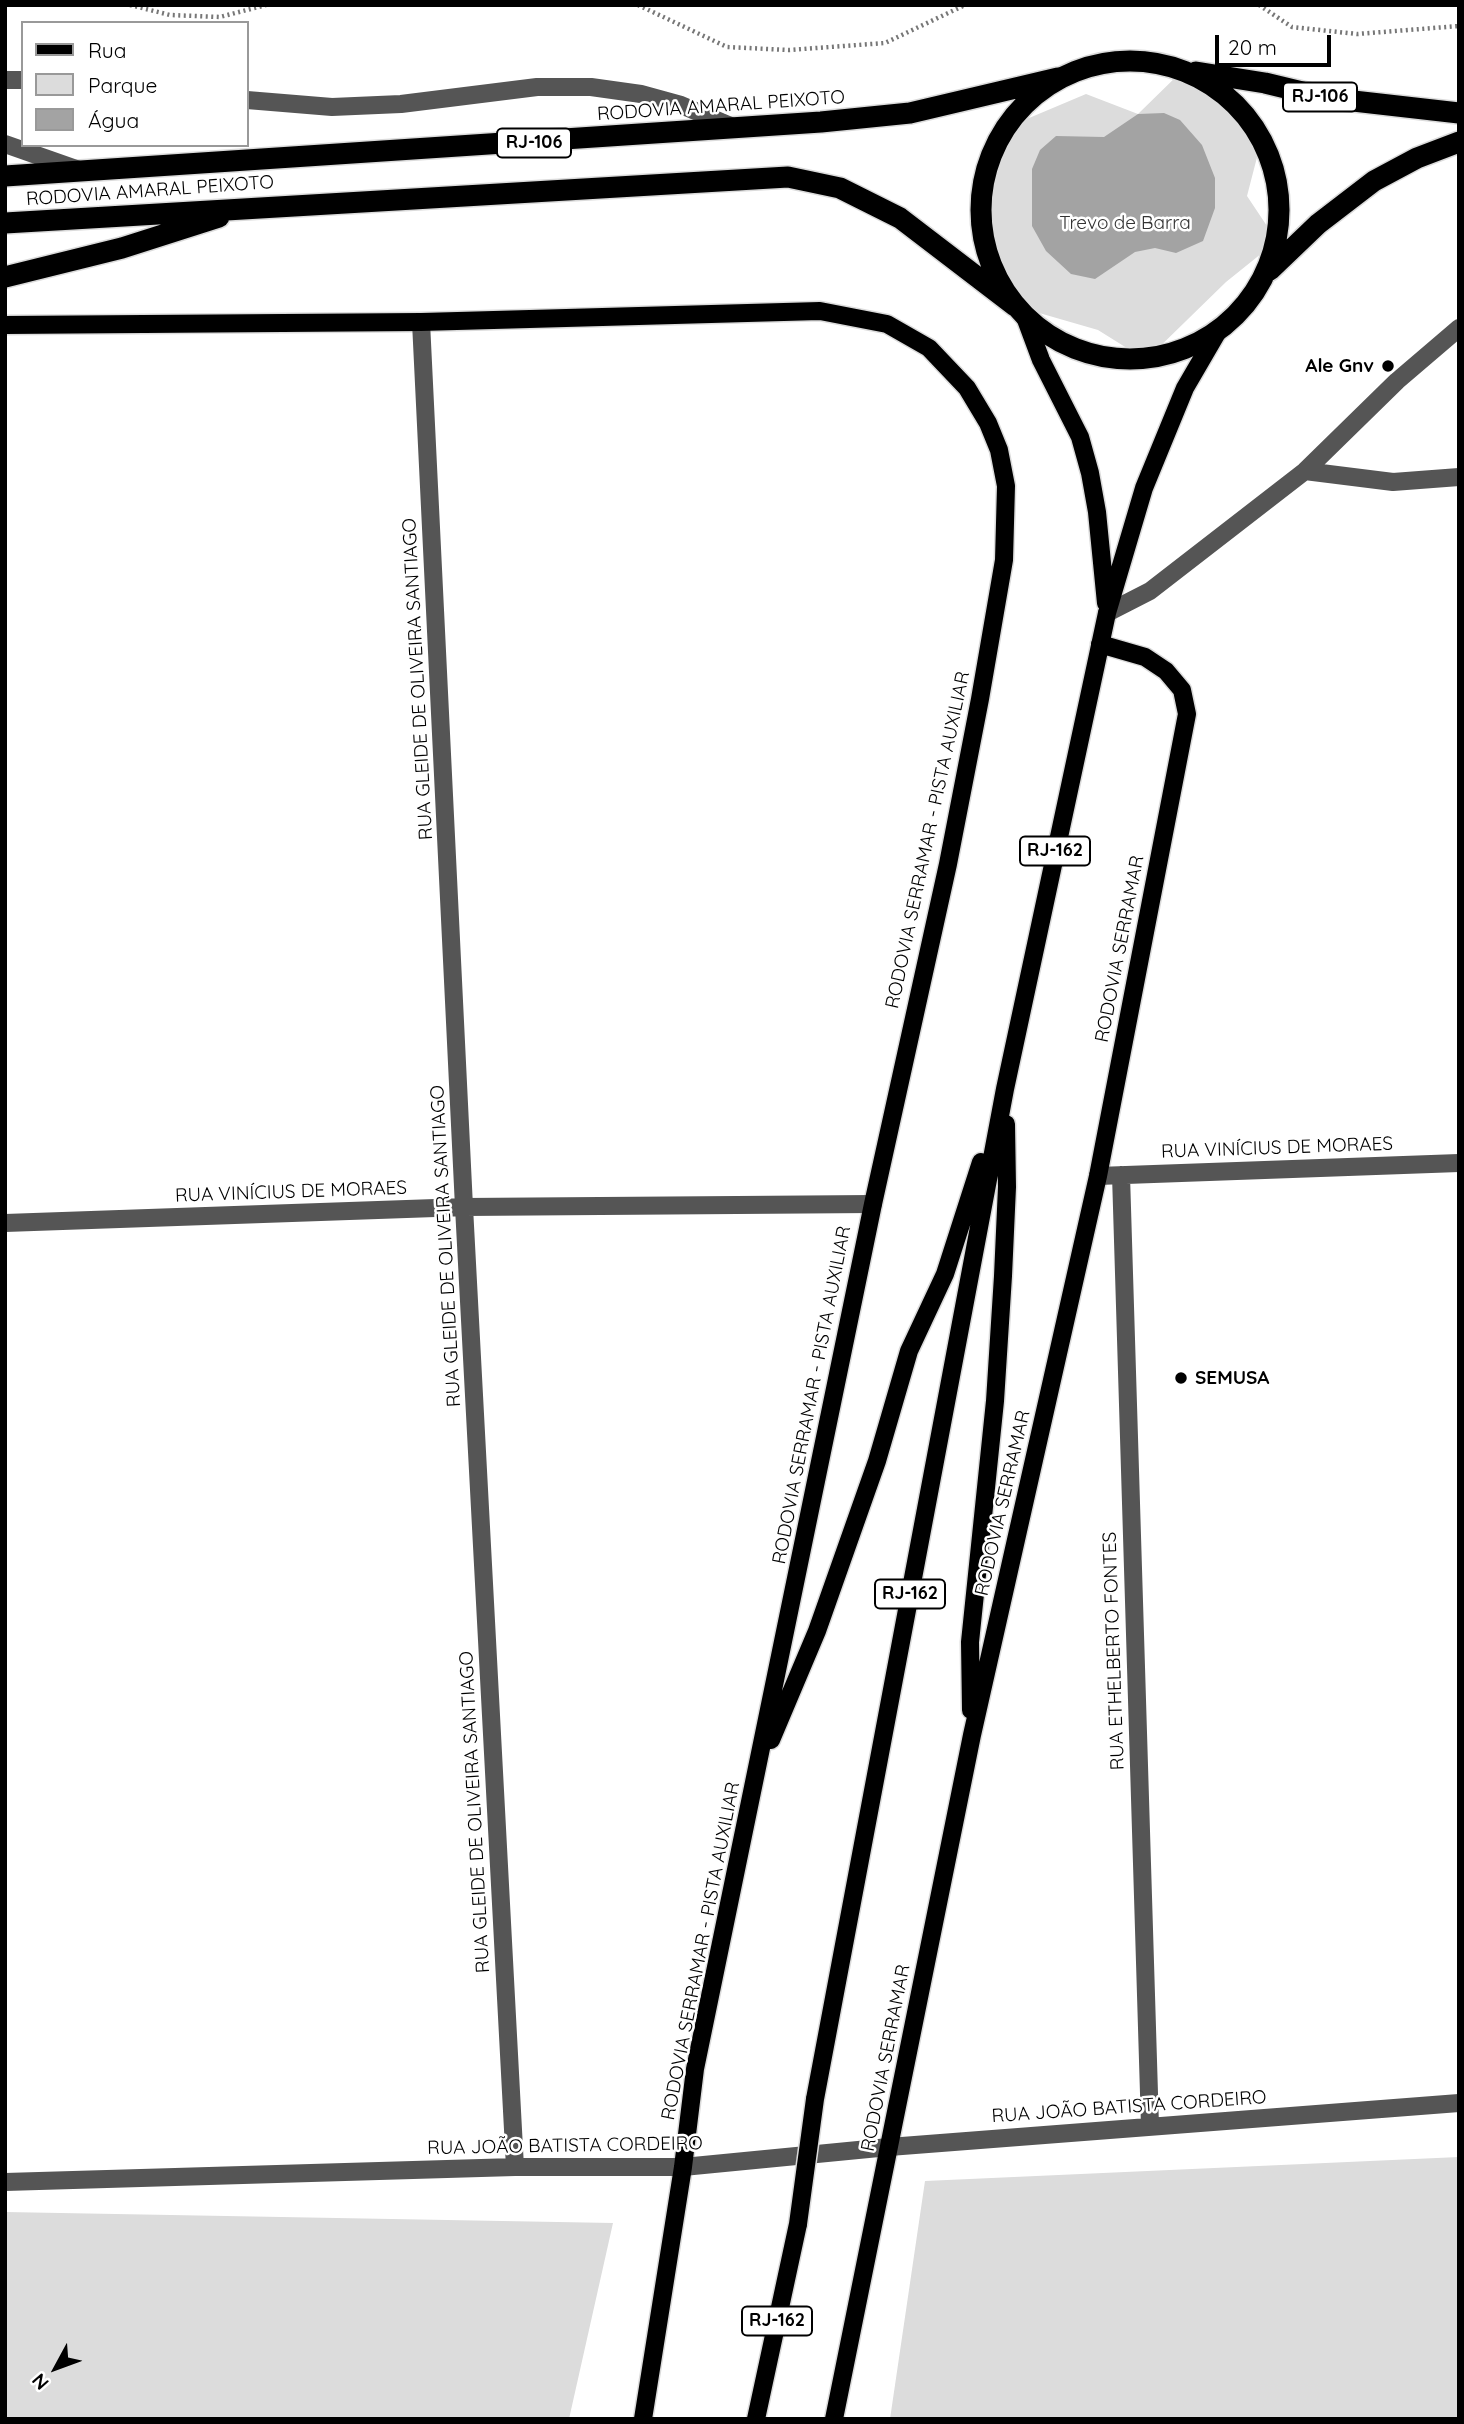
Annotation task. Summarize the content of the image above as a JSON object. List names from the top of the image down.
{
  "streets": {
    "highway": ["RJ-106", "RODOVIA AMARAL PEIXOTO"],
    "main road": ["RODOVIA SERRAMAR - PISTA AUXILIAR", "RJ-162", "RODOVIA SERRAMAR"],
    "street": [
      "RUA GLEIDE DE OLIVEIRA SANTIAGO",
      "RUA VINÍCIUS DE MORAES",
      "RUA ETHELBERTO FONTES",
      "RUA JOÃO BATISTA CORDEIRO"
    ]
  },
  "crossings": [
    ["RJ-106", "RODOVIA AMARAL PEIXOTO"],
    ["RJ-106", "RJ-162"],
    ["RODOVIA AMARAL PEIXOTO", "RJ-162"],
    ["RUA GLEIDE DE OLIVEIRA SANTIAGO", "RODOVIA SERRAMAR - PISTA AUXILIAR"],
    ["RUA GLEIDE DE OLIVEIRA SANTIAGO", "RUA VINÍCIUS DE MORAES"],
    ["RUA GLEIDE DE OLIVEIRA SANTIAGO", "RUA JOÃO BATISTA CORDEIRO"],
    ["RODOVIA SERRAMAR - PISTA AUXILIAR", "RUA VINÍCIUS DE MORAES"],
    ["RODOVIA SERRAMAR - PISTA AUXILIAR", "RUA JOÃO BATISTA CORDEIRO"],
    ["RJ-162", "RODOVIA SERRAMAR"],
    ["RODOVIA SERRAMAR", "RUA VINÍCIUS DE MORAES"],
    ["RODOVIA SERRAMAR", "RUA JOÃO BATISTA CORDEIRO"],
    ["RUA VINÍCIUS DE MORAES", "RUA ETHELBERTO FONTES"],
    ["RUA ETHELBERTO FONTES", "RUA JOÃO BATISTA CORDEIRO"]
  ],
  "parks": ["Trevo de Barra"],
  "places": ["Ale Gnv", "SEMUSA"],
  "legend": ["Rua", "Parque", "Água"],
  "scale_bar": "20 m",
  "north": "bottom left"
}
